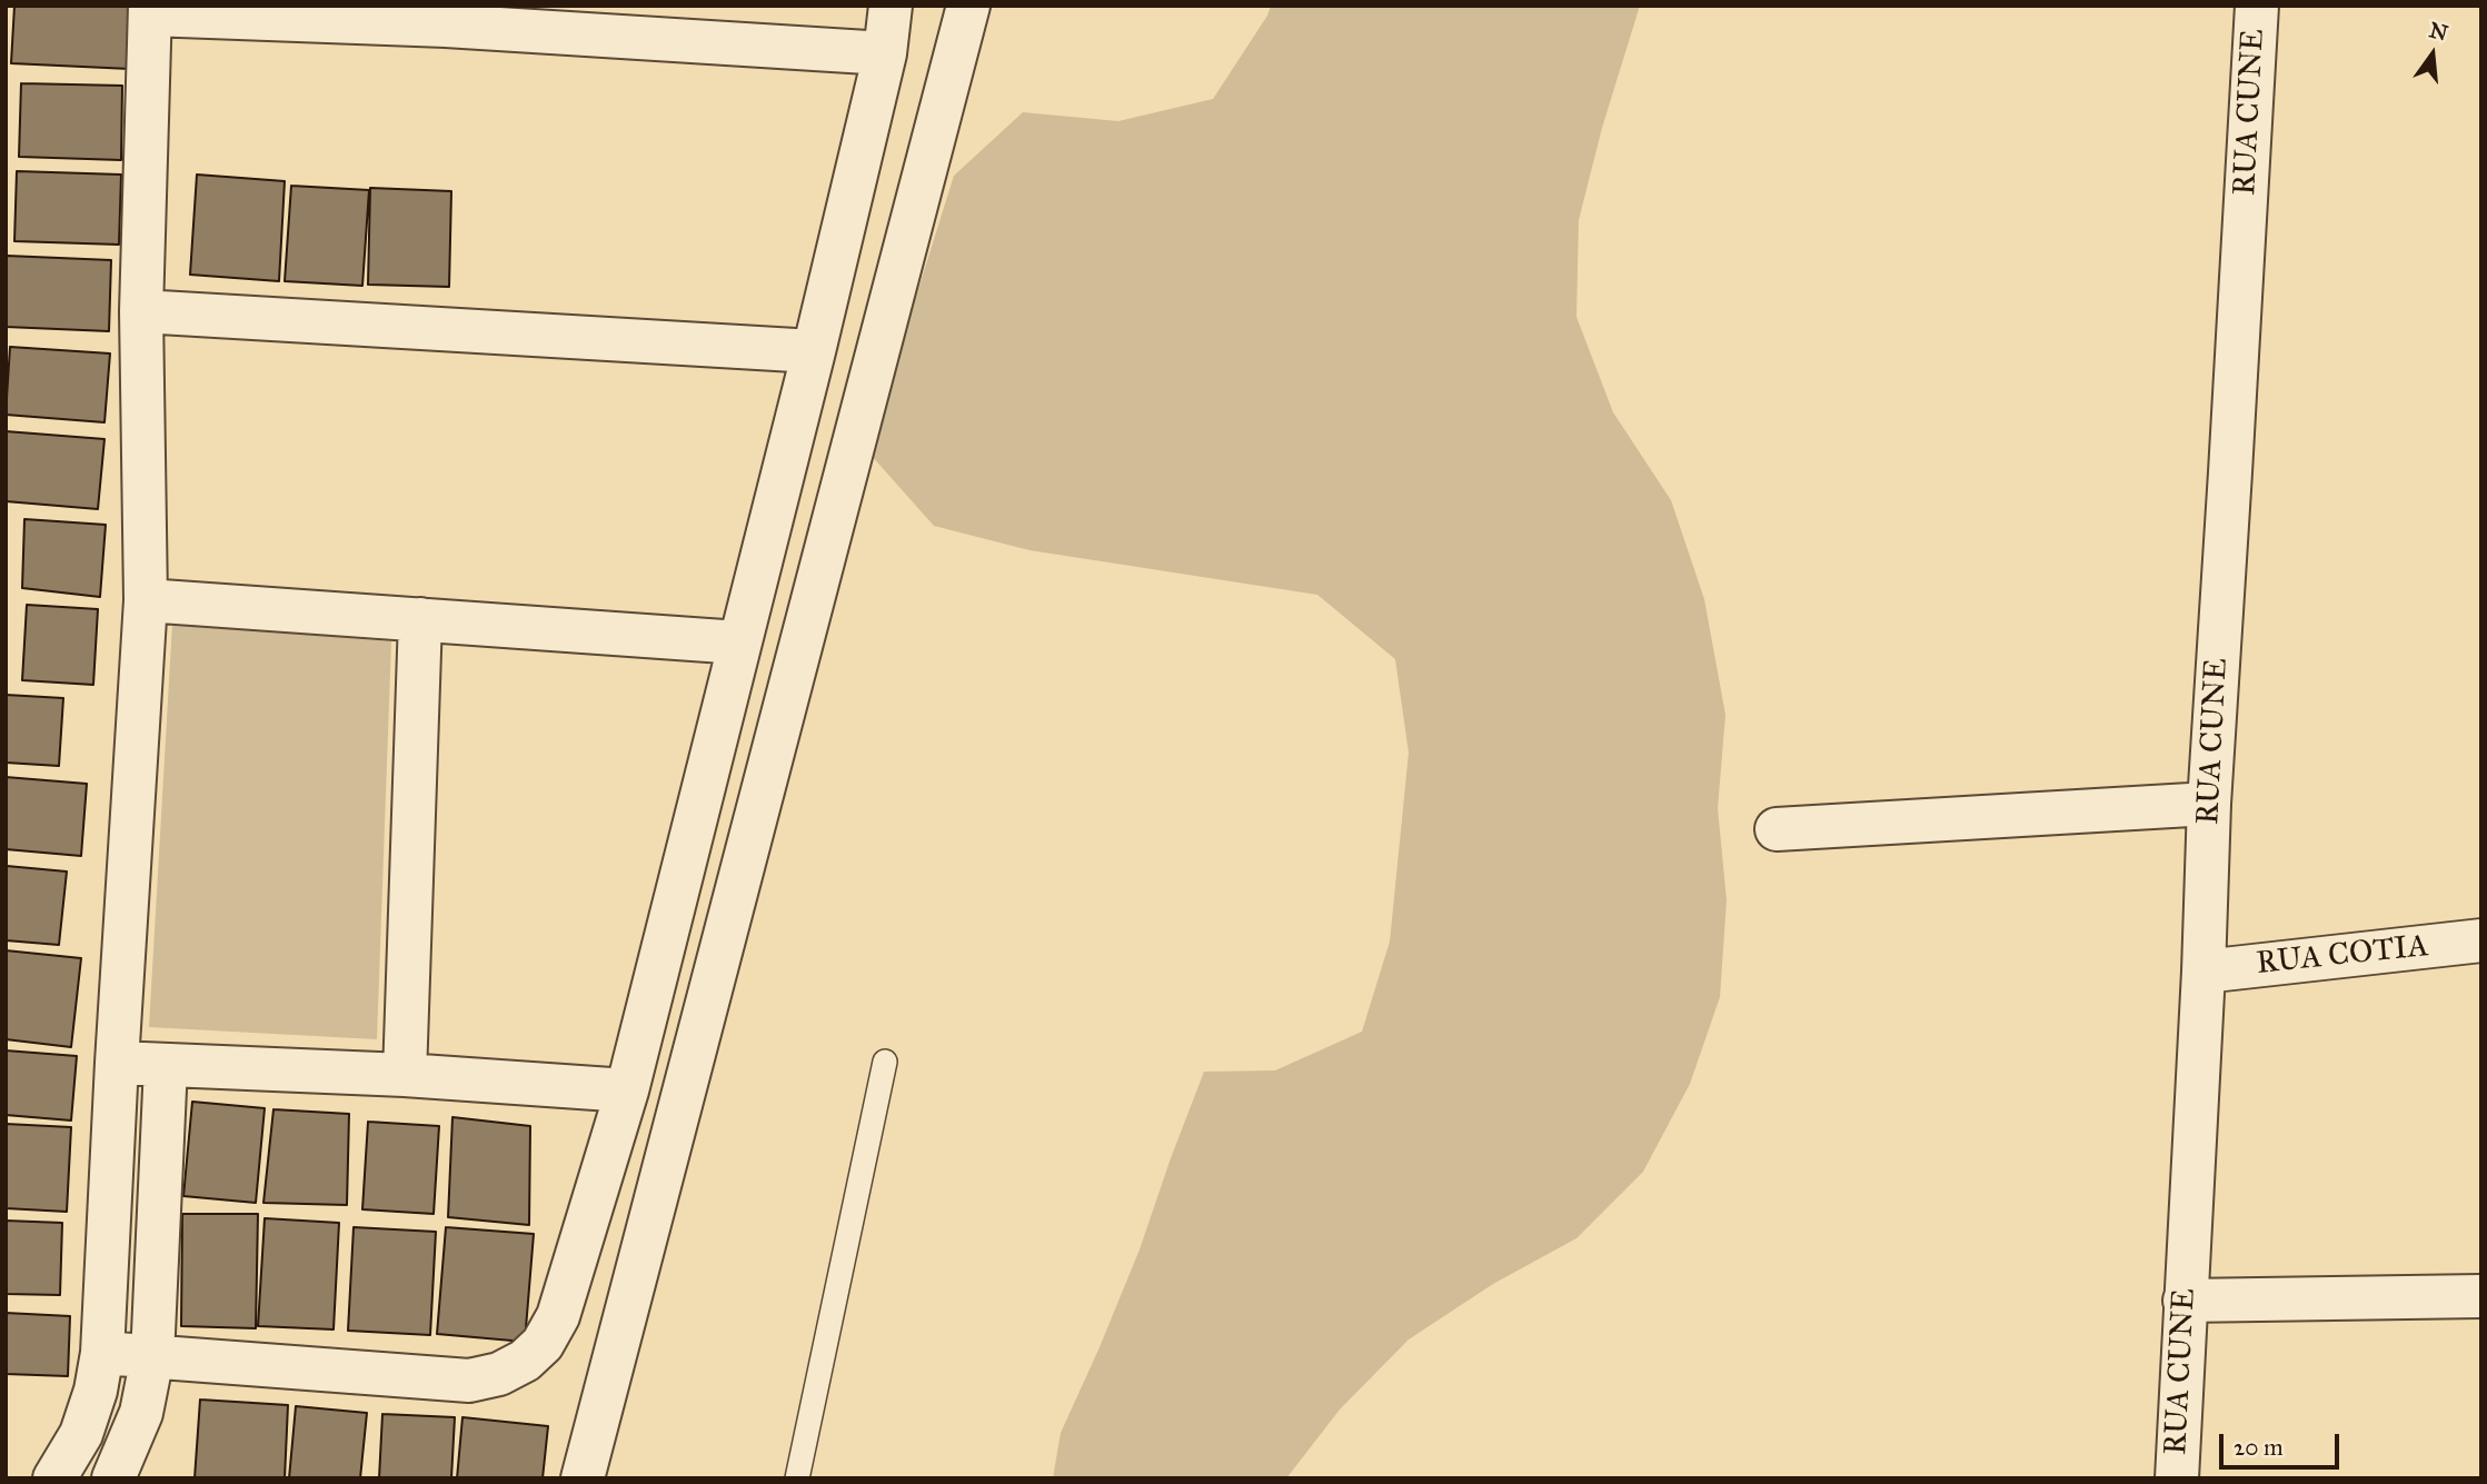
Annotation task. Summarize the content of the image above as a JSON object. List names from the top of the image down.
{
  "streets": {
    "street": ["RUA CUNE", "RUA COTIA"]
  },
  "crossings": [
    ["RUA CUNE", "RUA COTIA"]
  ],
  "scale_bar": "20 m",
  "north": "top"
}
